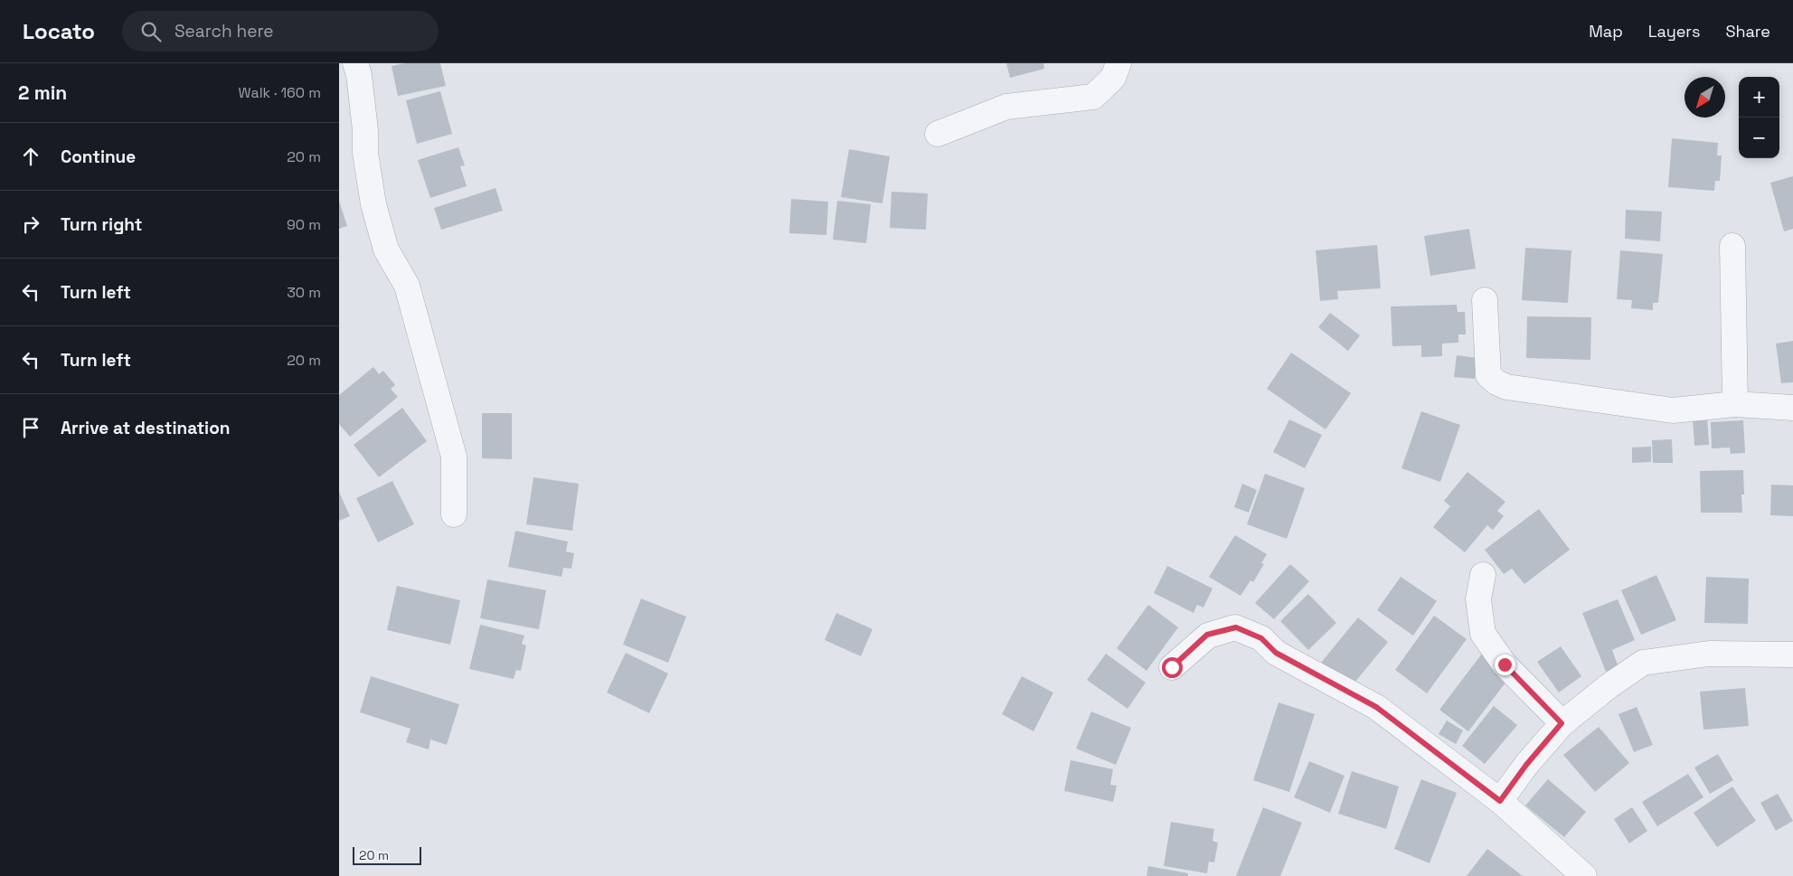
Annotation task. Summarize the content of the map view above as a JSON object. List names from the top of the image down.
{
  "scale_bar": "20 m",
  "north": "bottom left",
  "page": {
    "header": "Locato",
    "search": "Search here",
    "nav": ["Map", "Layers", "Share"],
    "heading": ["2 min", "Walk · 160 m"],
    "map_buttons": ["+", "−"],
    "list": [
      ["Continue", "20 m"],
      ["Turn right", "90 m"],
      ["Turn left", "30 m"],
      ["Turn left", "20 m"],
      "Arrive at destination"
    ],
    "scale": "20 m"
  }
}
